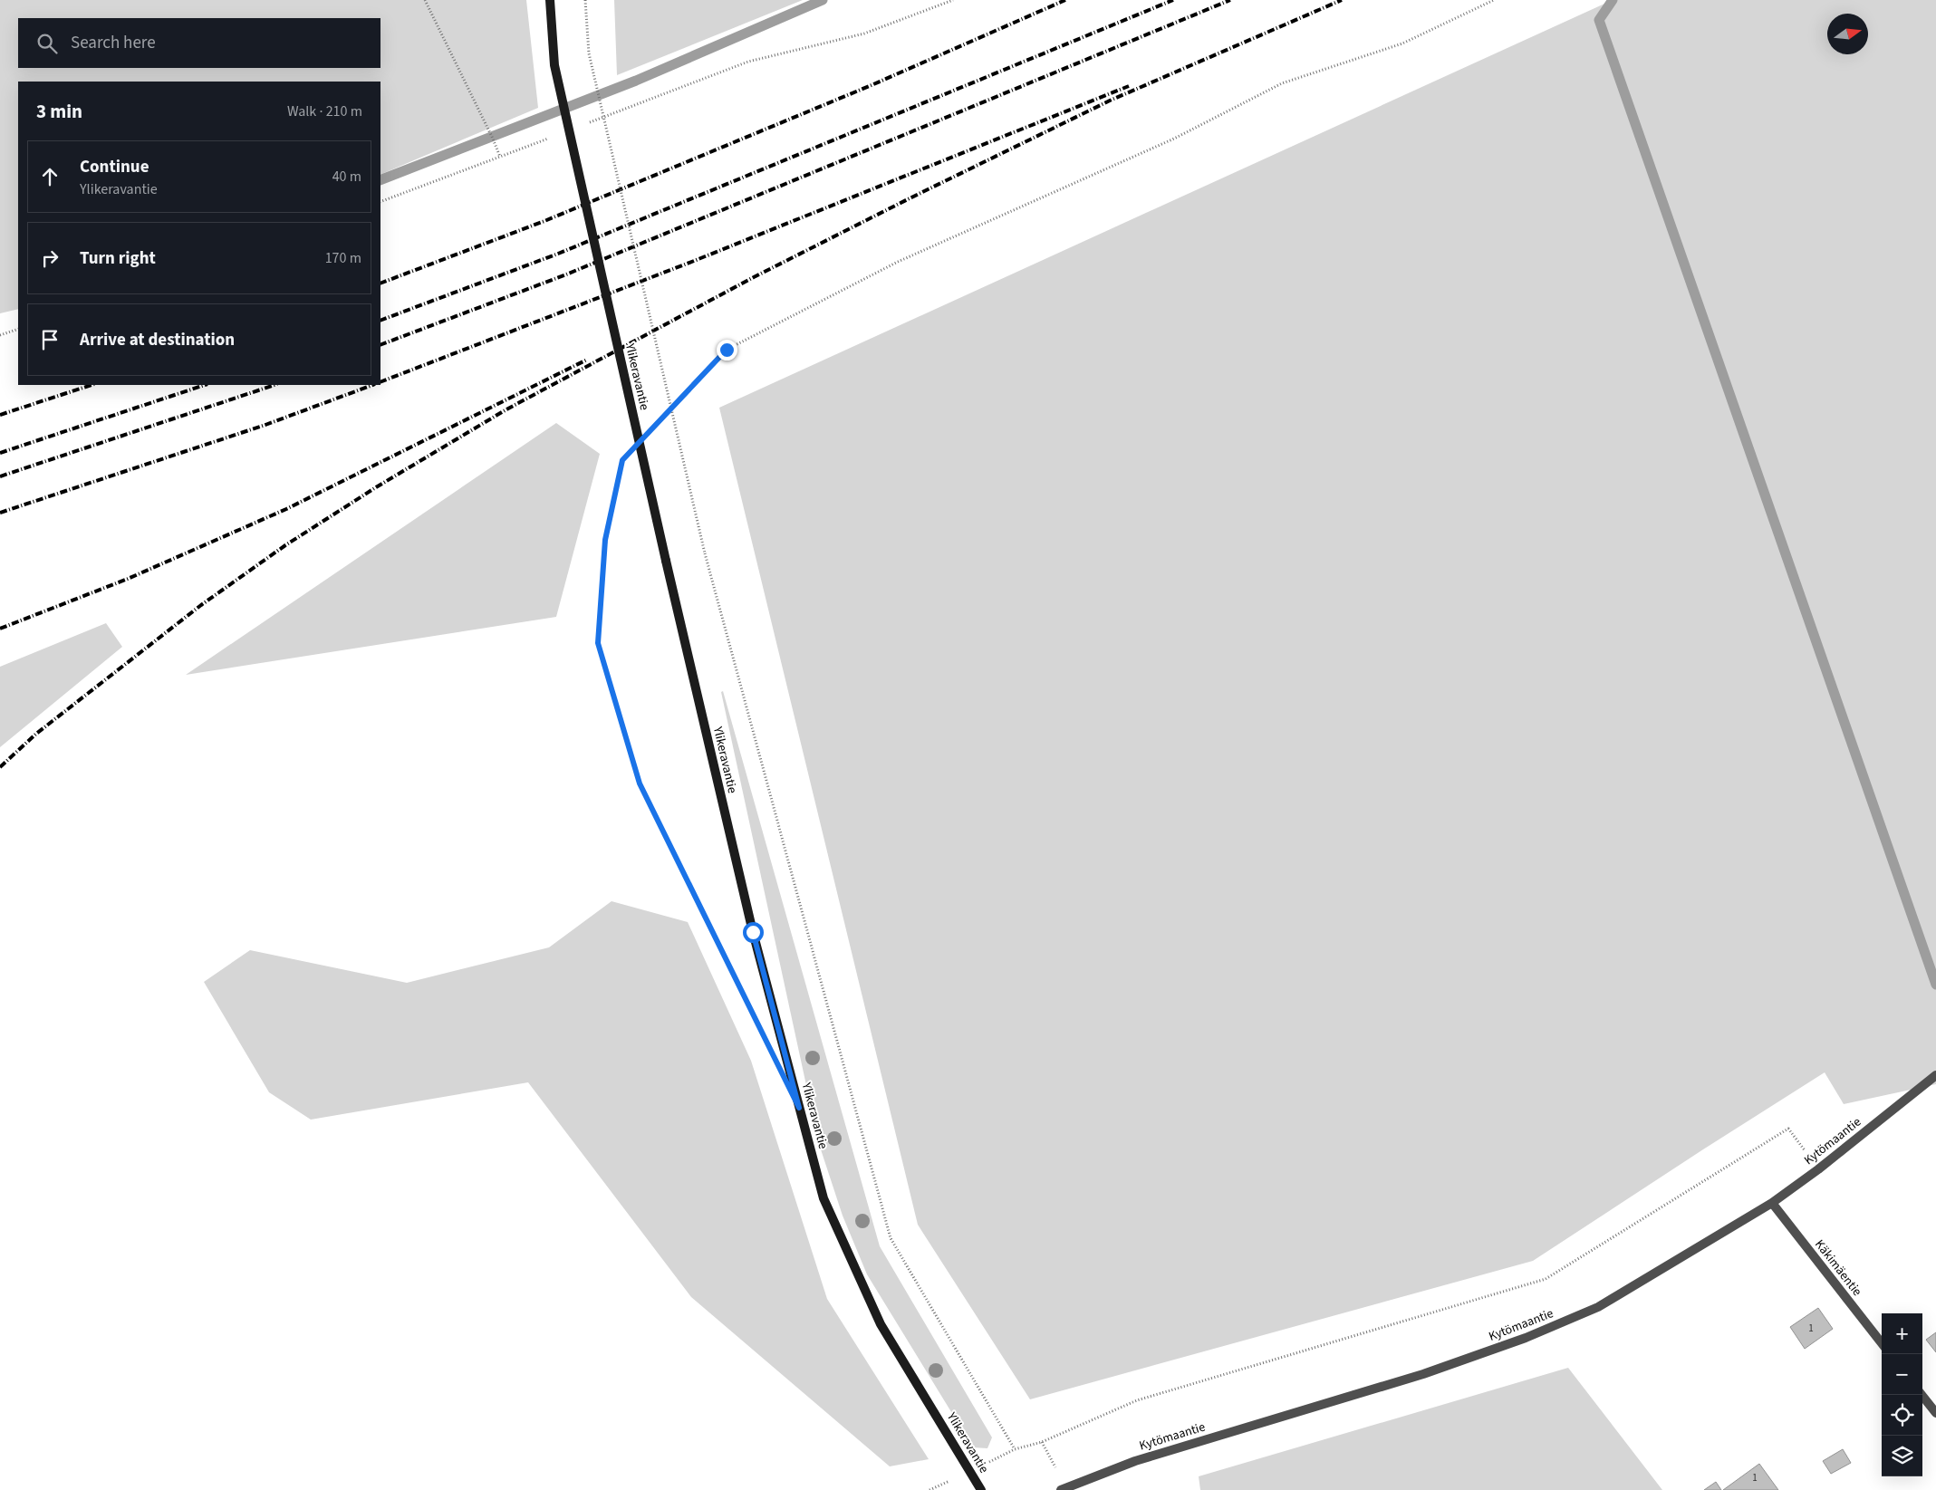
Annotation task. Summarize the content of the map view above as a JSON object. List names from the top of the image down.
{
  "streets": {
    "street": ["Ylikeravantie", "Kytömaantie", "Käkimäentie"]
  },
  "crossings": [
    ["Kytömaantie", "Käkimäentie"]
  ],
  "house_numbers": ["1", "1"],
  "north": "right",
  "page": {
    "search": "Search here",
    "heading": ["3 min", "Walk · 210 m"],
    "list": [
      ["Continue", "Ylikeravantie", "40 m"],
      ["Turn right", "170 m"],
      "Arrive at destination"
    ],
    "map_buttons": ["+", "−"]
  }
}
